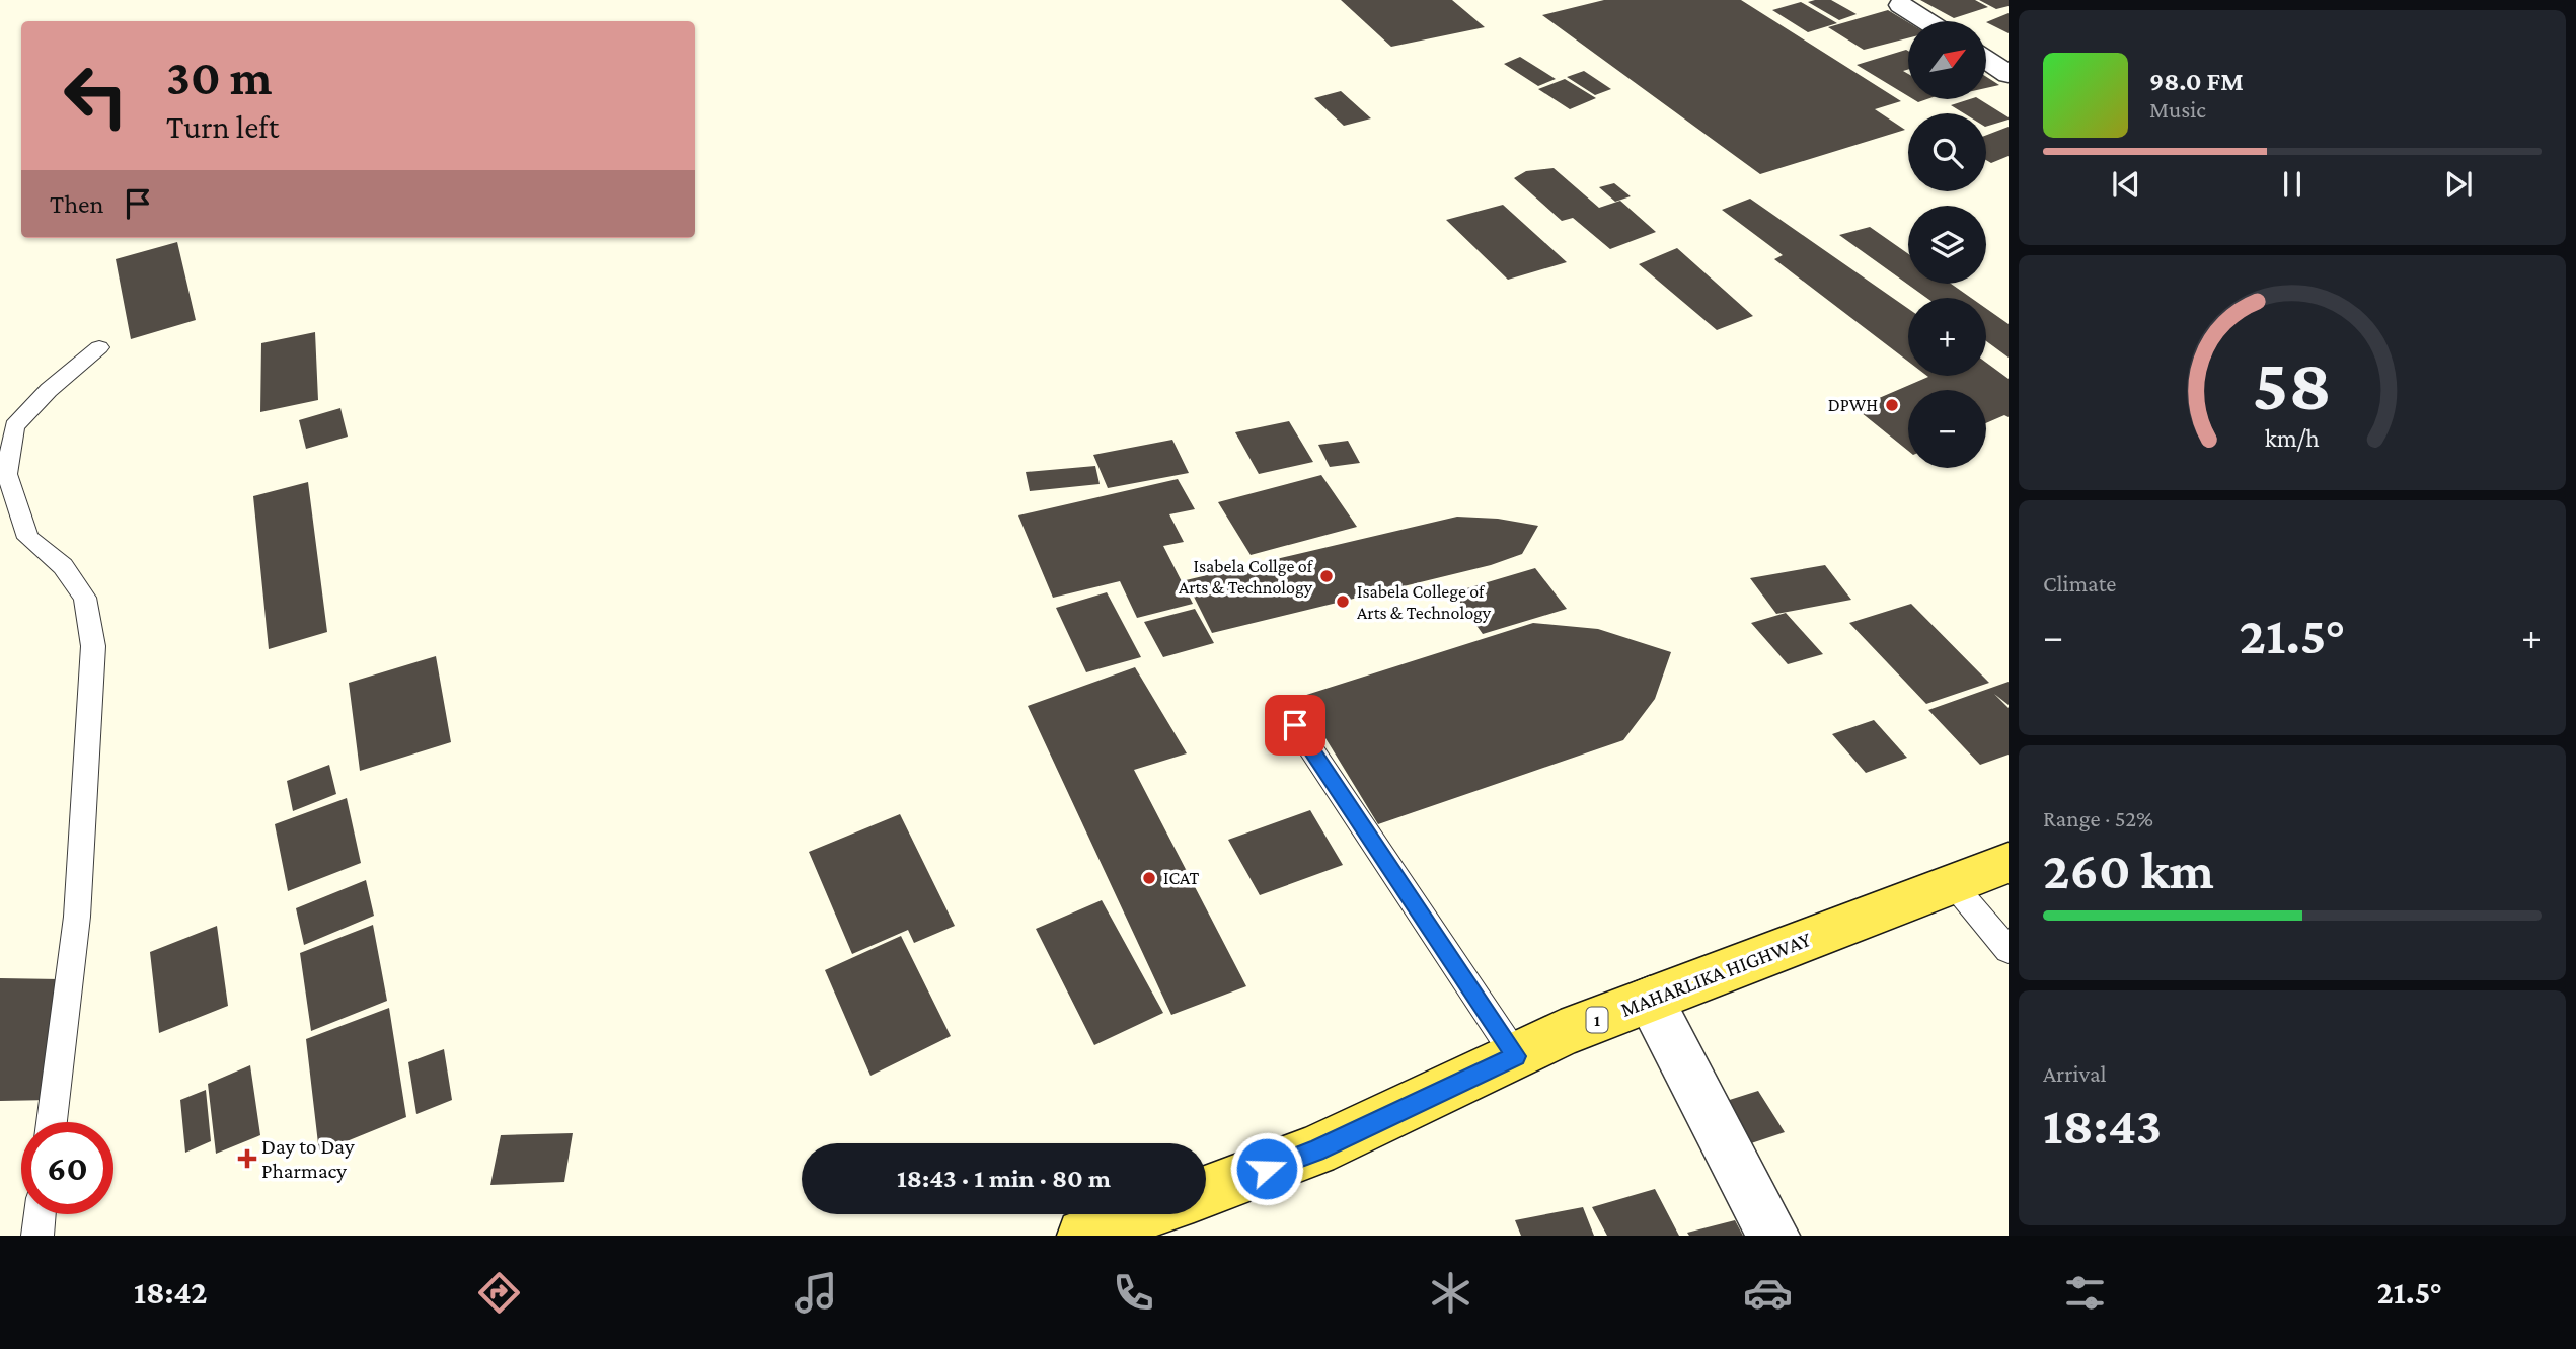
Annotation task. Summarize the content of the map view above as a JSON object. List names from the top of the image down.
{
  "streets": {
    "main road": ["MAHARLIKA HIGHWAY", "1"]
  },
  "places": {
    "other": [
      "DPWH",
      "Isabela Collge of Arts & Technology",
      "Isabela College of Arts & Technology",
      "ICAT"
    ],
    "health": ["Day to Day Pharmacy"]
  },
  "north": "top right",
  "page": {
    "map_buttons": ["+", "−"],
    "turn": ["30 m", "Turn left"],
    "song": ["98.0 FM", "Music"],
    "then": "Then",
    "tile": [
      "Climate",
      ["Range · 52%", "260 km"],
      ["Arrival", "18:43"]
    ],
    "heat": ["−", "21.5°", "+"],
    "limit": "60",
    "trip": "18:43 · 1 min · 80 m",
    "tabs": ["18:42", "21.5°"],
    "gauge": ["58", "km/h"]
  }
}
